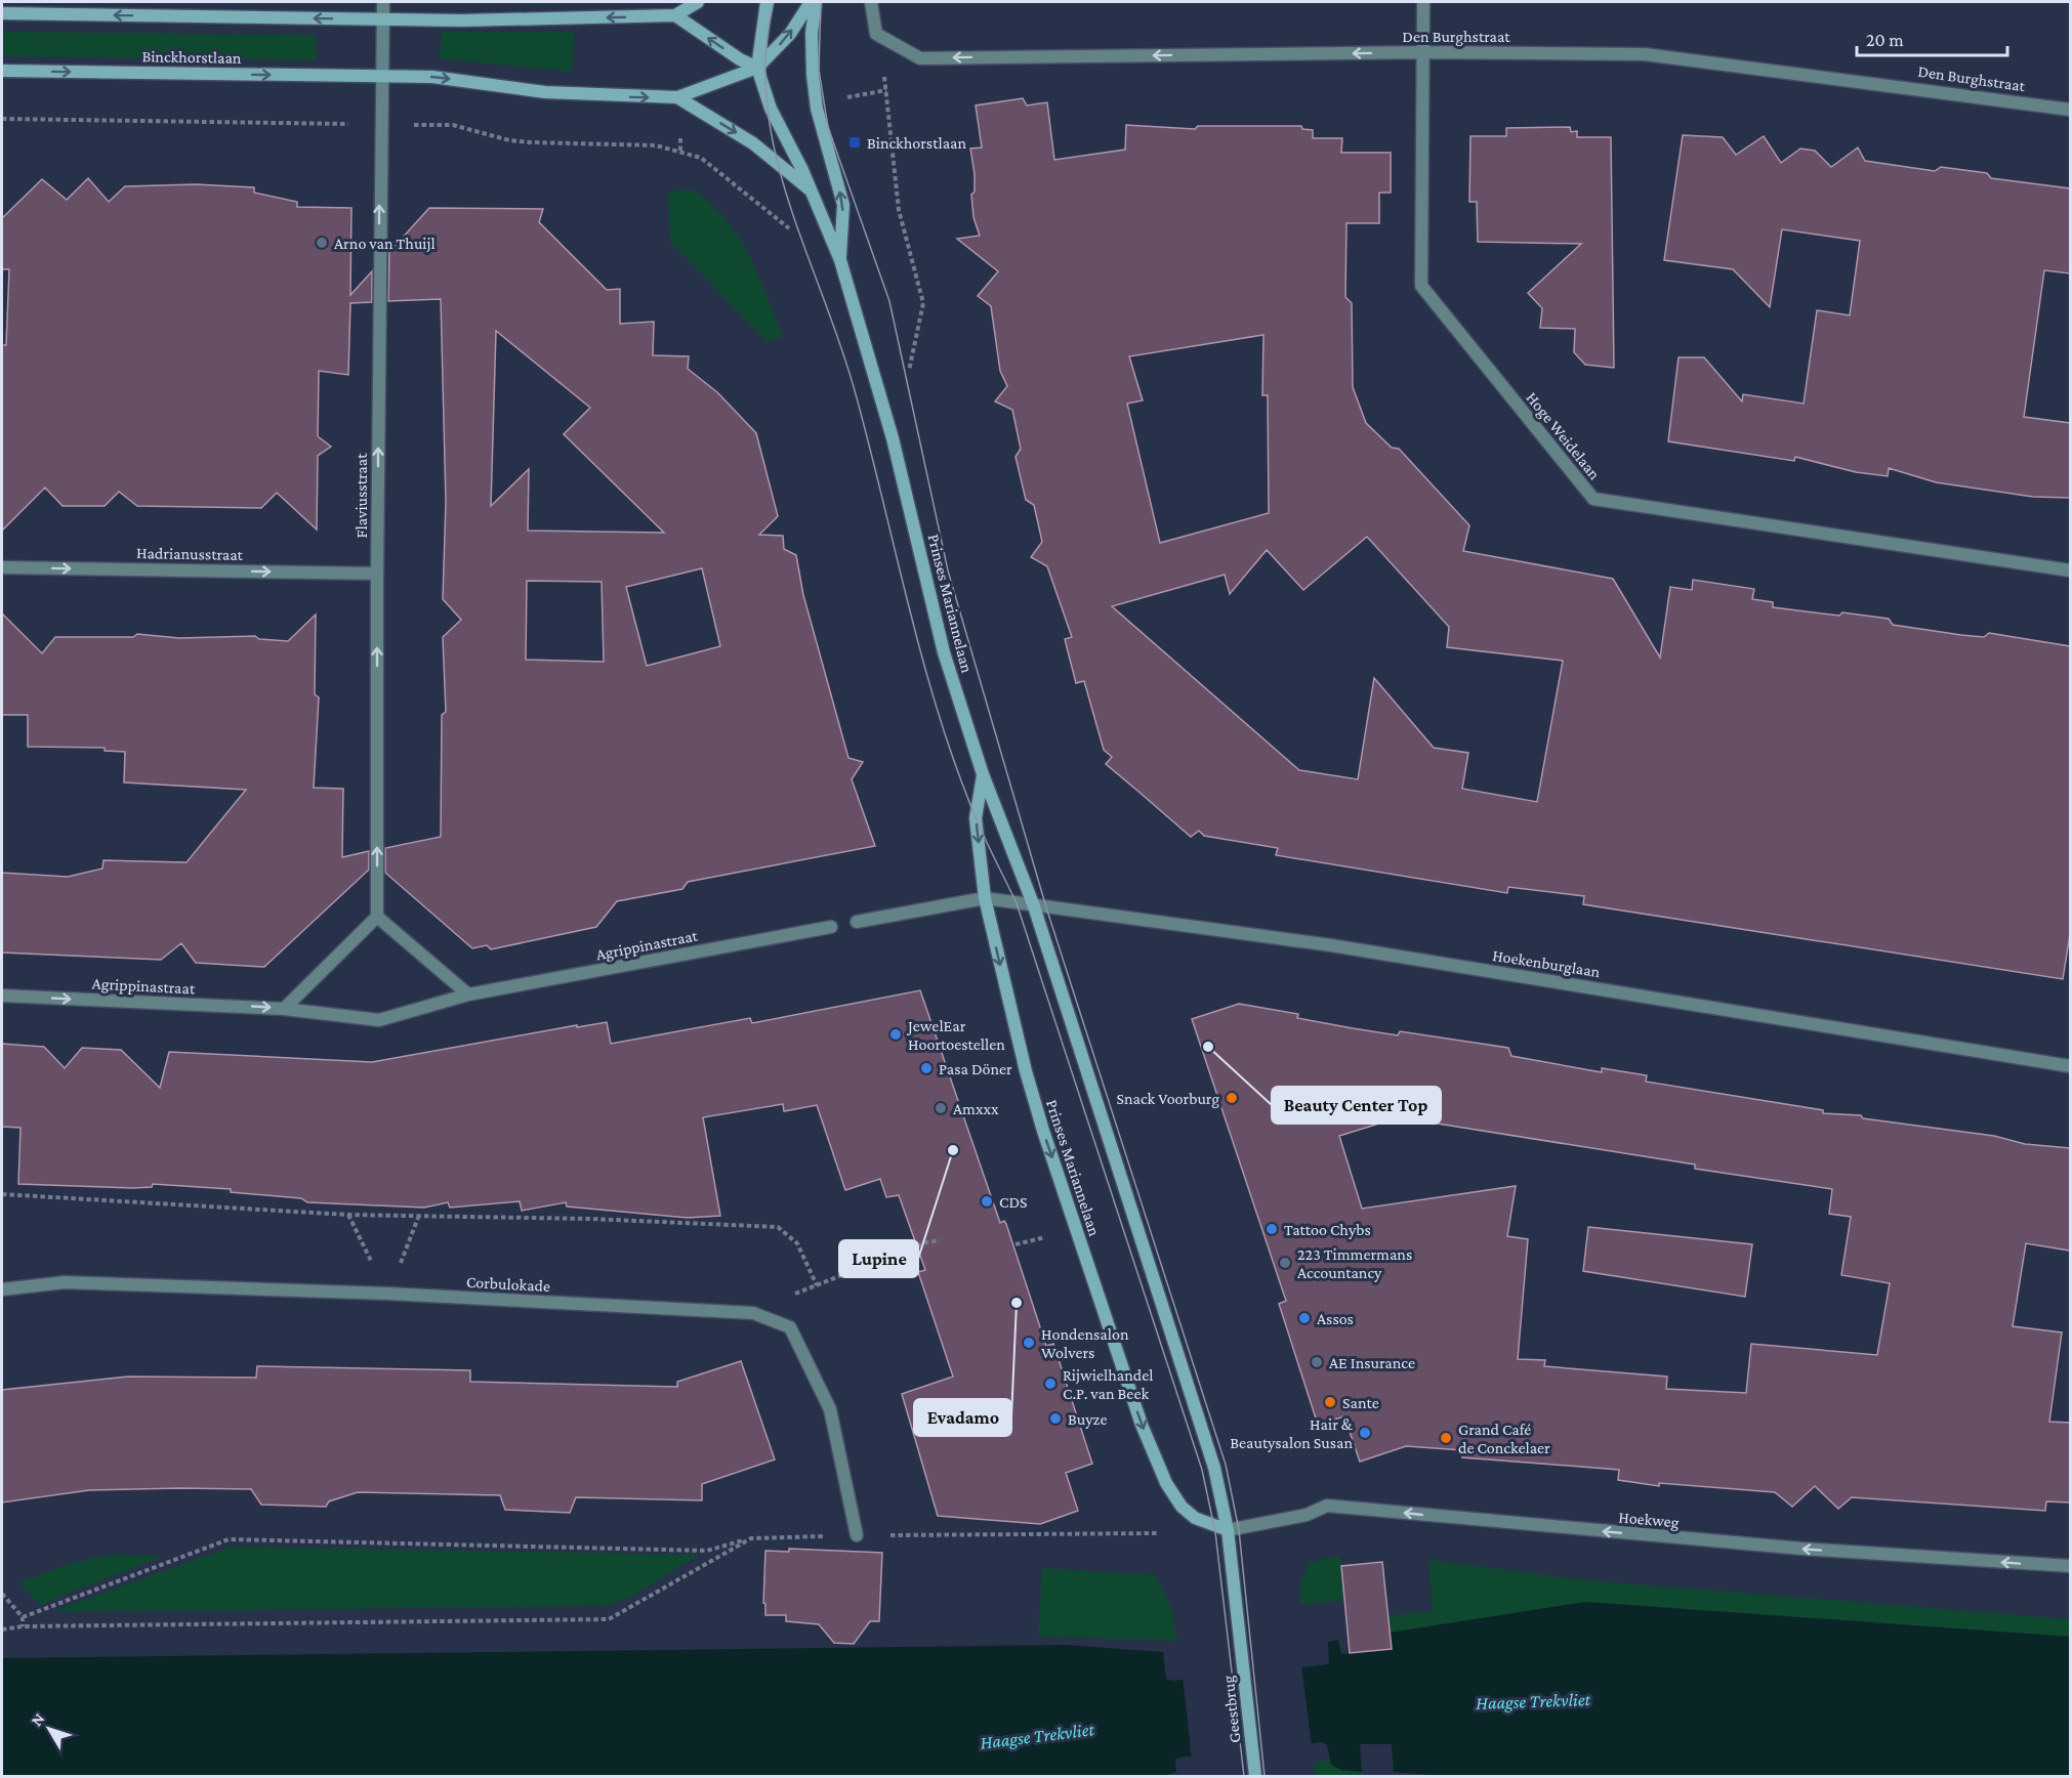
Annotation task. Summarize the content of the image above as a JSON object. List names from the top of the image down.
{
  "streets": {
    "street": [
      "Den Burghstraat",
      "Binckhorstlaan",
      "Hoge Weidelaan",
      "Flaviusstraat",
      "Hadrianusstraat",
      "Prinses Mariannelaan",
      "Agrippinastraat",
      "Hoekenburglaan",
      "Corbulokade",
      "Hoekweg",
      "Geestbrug"
    ]
  },
  "crossings": [
    ["Den Burghstraat", "Hoge Weidelaan"],
    ["Binckhorstlaan", "Flaviusstraat"],
    ["Binckhorstlaan", "Prinses Mariannelaan"],
    ["Flaviusstraat", "Hadrianusstraat"],
    ["Prinses Mariannelaan", "Hoekenburglaan"],
    ["Prinses Mariannelaan", "Hoekweg"],
    ["Prinses Mariannelaan", "Geestbrug"]
  ],
  "one_way": [
    "Den Burghstraat",
    "Flaviusstraat",
    "Hadrianusstraat",
    "Hoekweg"
  ],
  "water": ["Haagse Trekvliet"],
  "places": {
    "transit": ["Binckhorstlaan"],
    "other": [
      "Arno van Thuijl",
      "JewelEar Hoortoestellen",
      "Beauty Center Top",
      "Pasa Döner",
      "Snack Voorburg",
      "Amxxx",
      "Lupine",
      "CDS",
      "Tattoo Chybs",
      "223 Timmermans Accountancy",
      "Evadamo",
      "Assos",
      "Hondensalon Wolvers",
      "AE Insurance",
      "Rijwielhandel C.P. van Beek",
      "Sante",
      "Buyze",
      "Hair & Beautysalon Susan",
      "Grand Café de Conckelaer"
    ]
  },
  "scale_bar": "20 m",
  "north": "top left"
}
